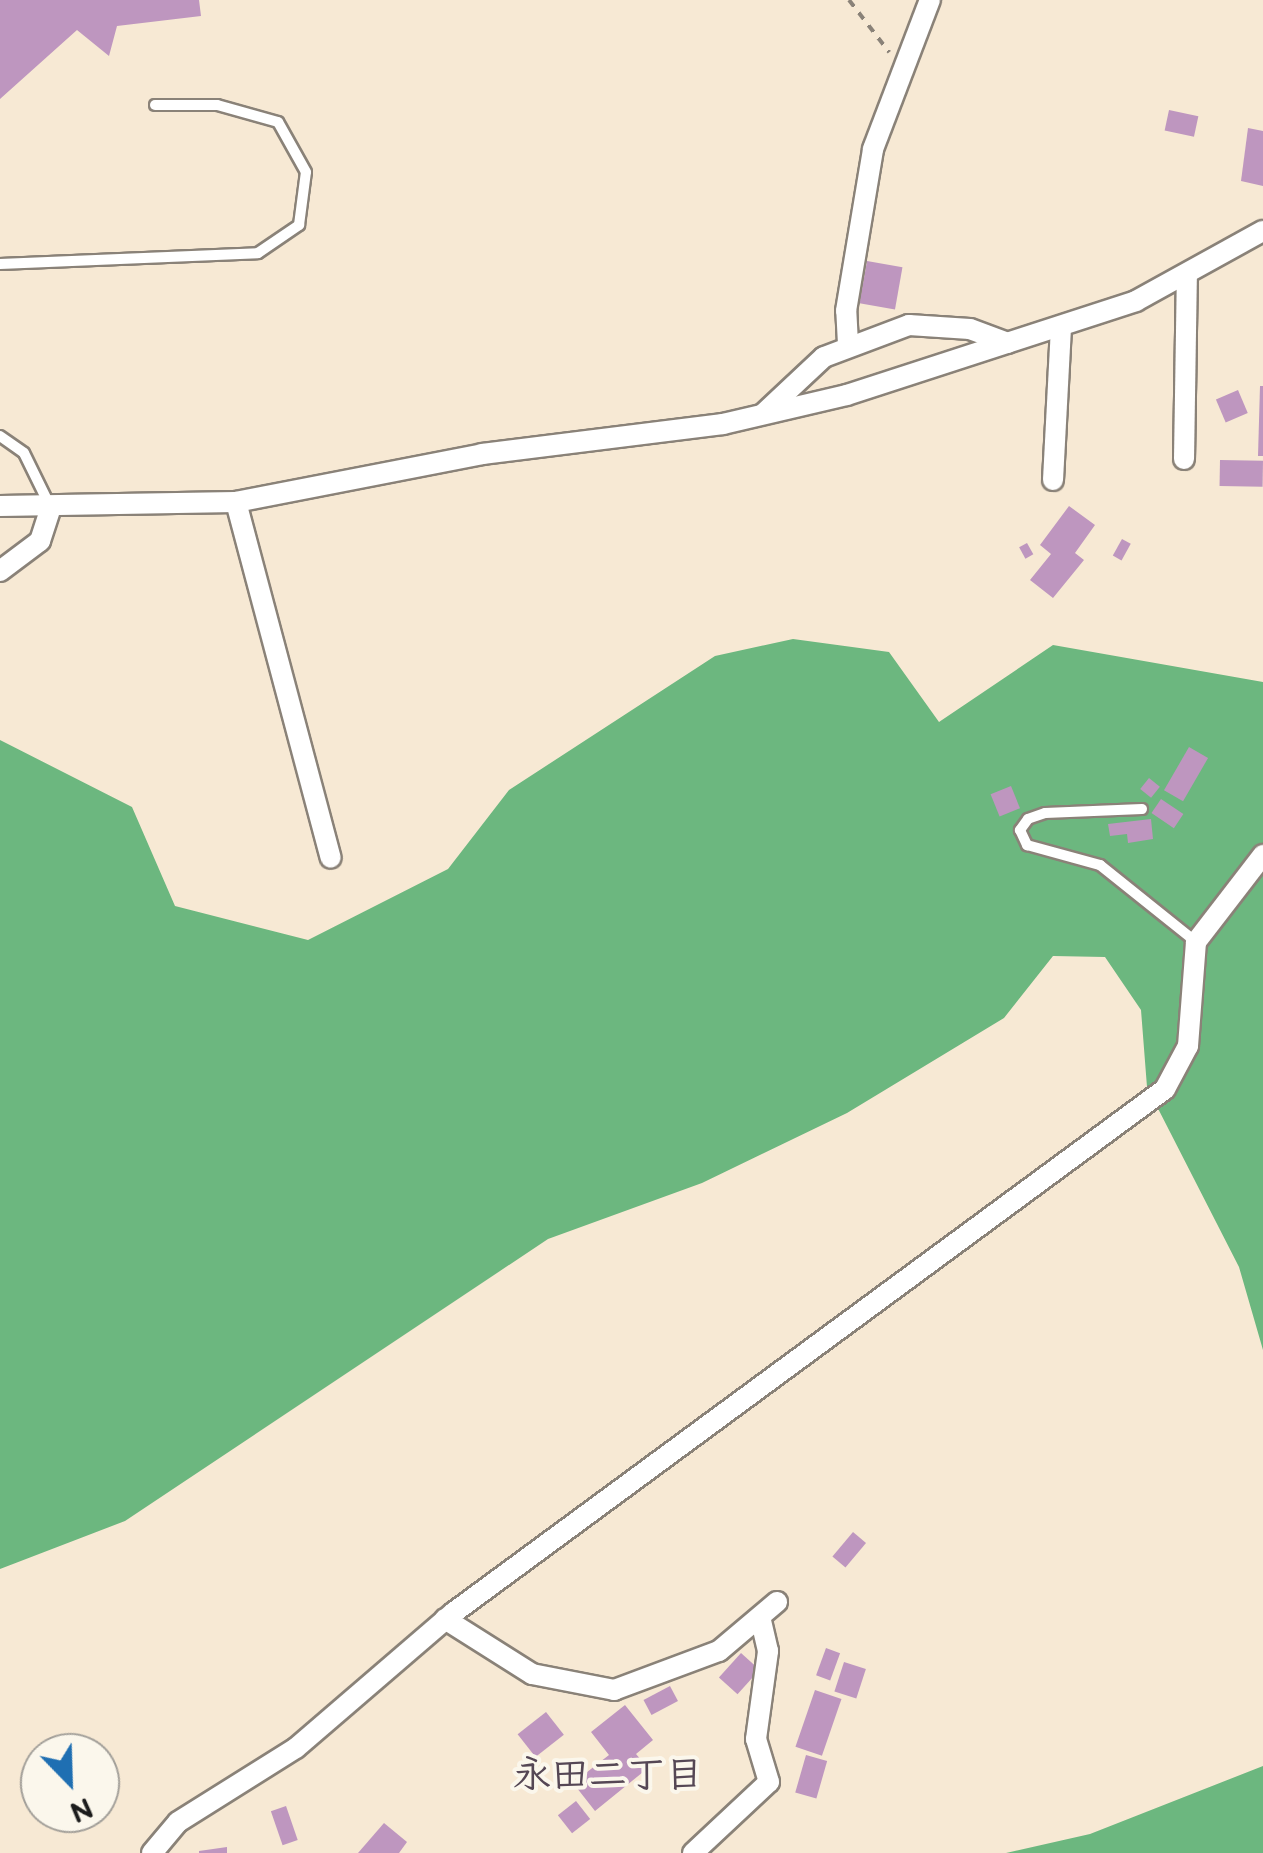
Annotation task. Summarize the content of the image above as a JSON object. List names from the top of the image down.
{
  "districts": ["永田二丁目"],
  "north": "bottom right"
}
